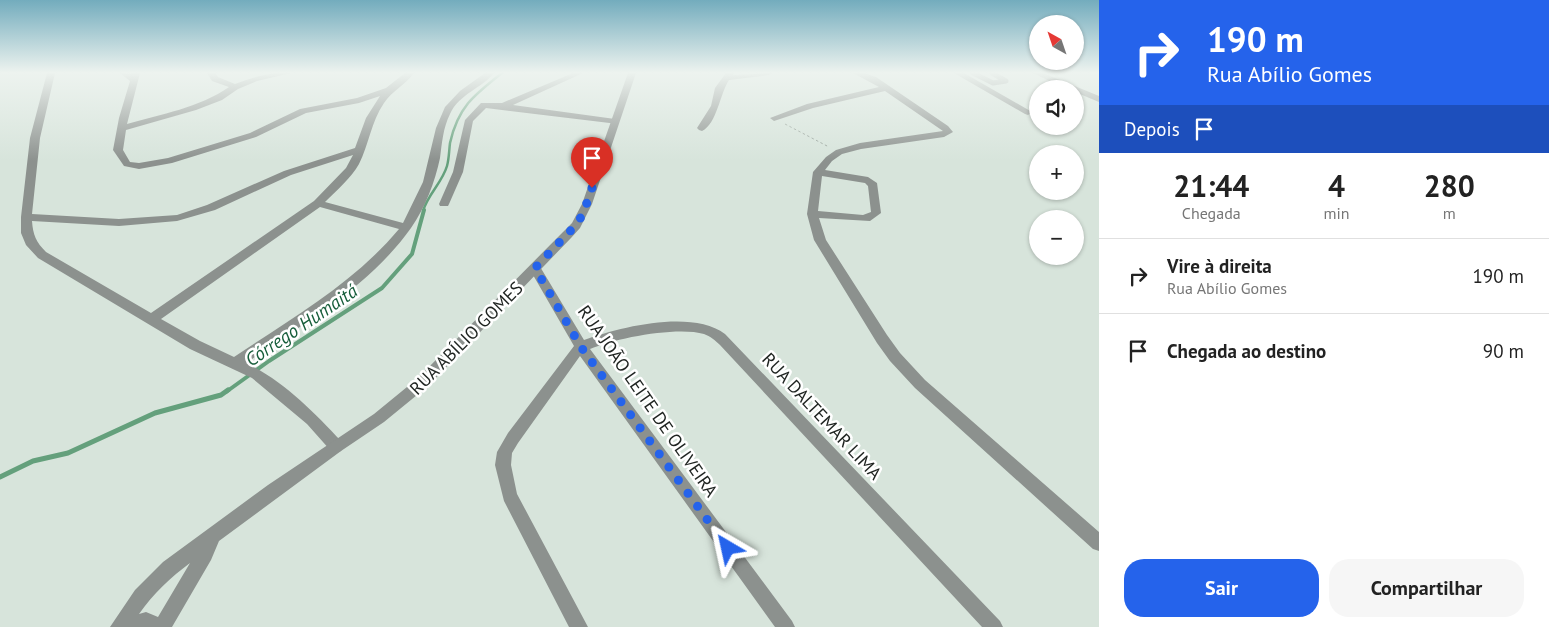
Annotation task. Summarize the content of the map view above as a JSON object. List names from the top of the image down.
{
  "streets": {
    "street": ["RUA ABÍLIO GOMES", "RUA JOÃO LEITE DE OLIVEIRA", "RUA DALTEMAR LIMA"]
  },
  "crossings": [
    ["RUA ABÍLIO GOMES", "RUA JOÃO LEITE DE OLIVEIRA"],
    ["RUA JOÃO LEITE DE OLIVEIRA", "RUA DALTEMAR LIMA"]
  ],
  "water": ["Córrego Humaitá"],
  "north": "top left",
  "page": {
    "turn": ["190 m", "Rua Abílio Gomes"],
    "map_buttons": ["+", "−"],
    "then": "Depois",
    "eta": [
      "21:44",
      "Chegada",
      "4",
      "min",
      "280",
      "m"
    ],
    "list": [
      {
        "name": "Vire à direita",
        "note": "Rua Abílio Gomes",
        "value": "190 m"
      },
      {
        "name": "Chegada ao destino",
        "value": "90 m"
      }
    ],
    "buttons": ["Sair", "Compartilhar"]
  }
}
